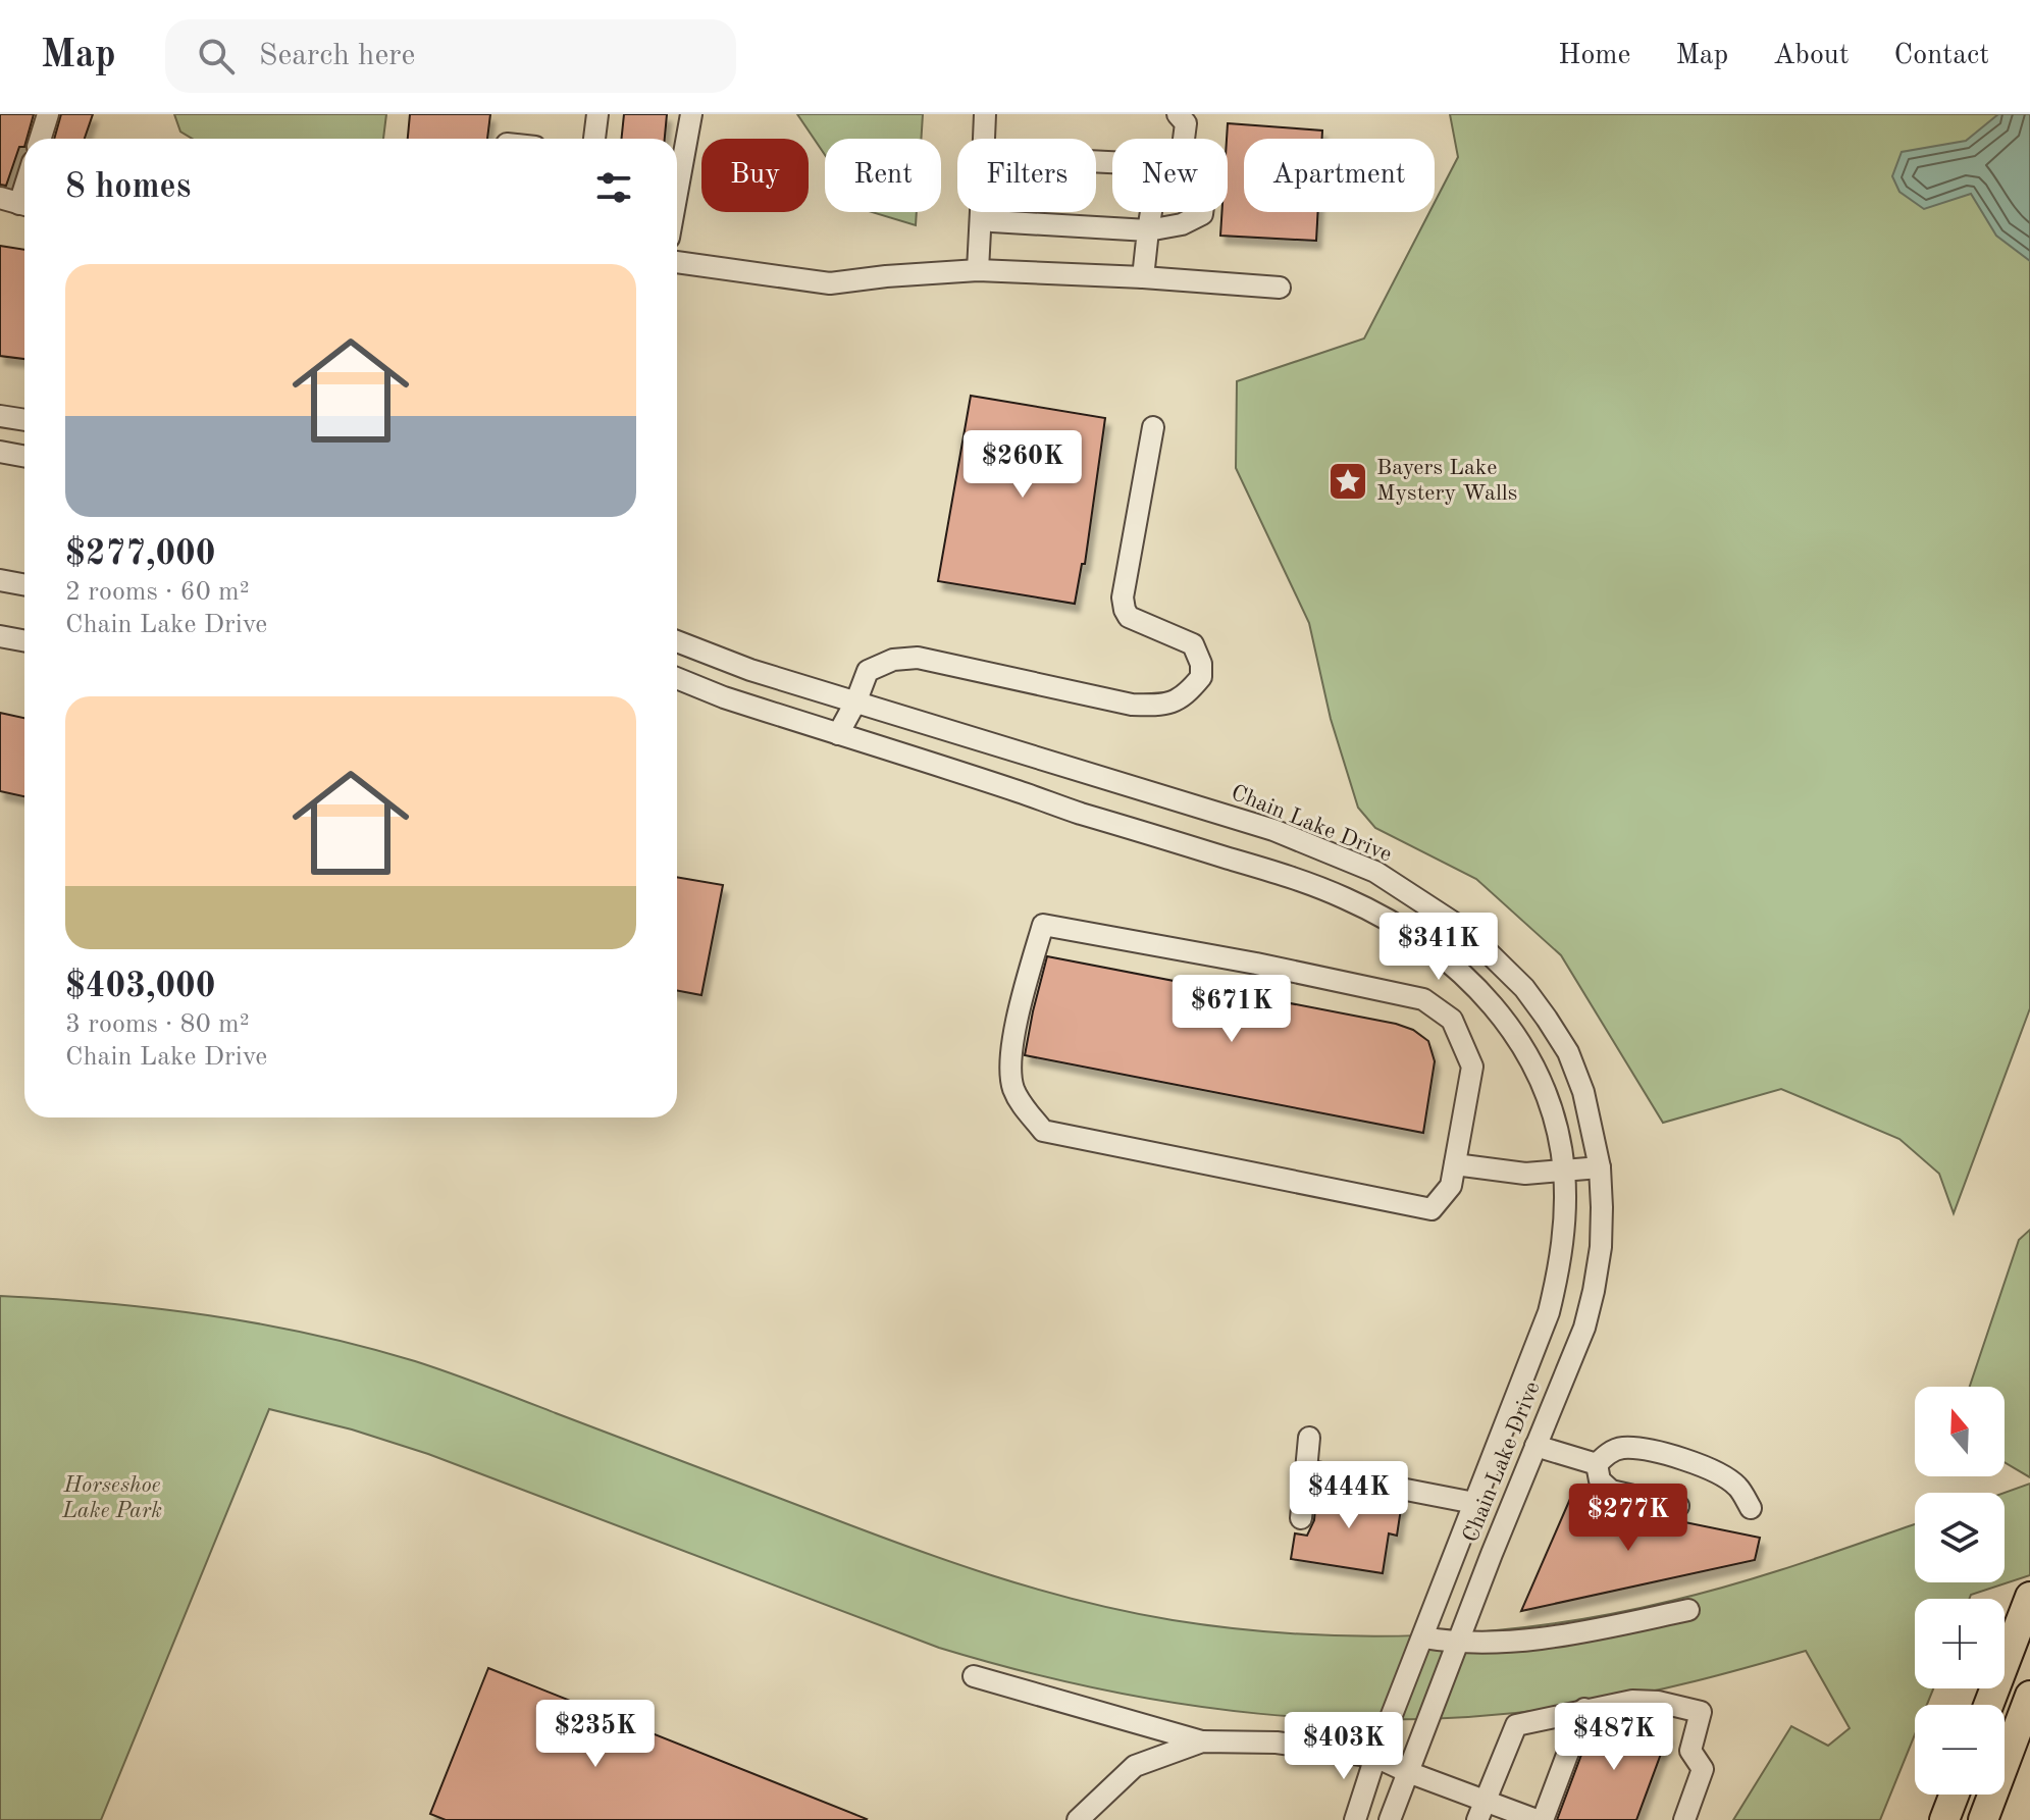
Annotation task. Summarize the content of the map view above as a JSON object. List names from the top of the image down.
{
  "streets": {
    "street": ["Chain Lake Drive"]
  },
  "parks": ["Horseshoe Lake Park"],
  "places": {
    "place": ["Bayers Lake Mystery Walls"]
  },
  "north": "top",
  "page": {
    "header": "Map",
    "search": "Search here",
    "nav": [
      "Home",
      "Map",
      "About",
      "Contact"
    ],
    "chip": [
      "Buy",
      "Rent",
      "Filters",
      "New",
      "Apartment"
    ],
    "heading": "8 homes",
    "list": [
      {
        "name": "$277,000",
        "note": "2 rooms · 60 m² · Chain Lake Drive"
      },
      {
        "name": "$403,000",
        "note": "3 rooms · 80 m² · Chain Lake Drive"
      }
    ],
    "price": [
      "$260K",
      "$341K",
      "$671K",
      "$444K",
      "$277K",
      "$235K",
      "$487K",
      "$403K"
    ],
    "map_buttons": ["+", "−"]
  }
}
